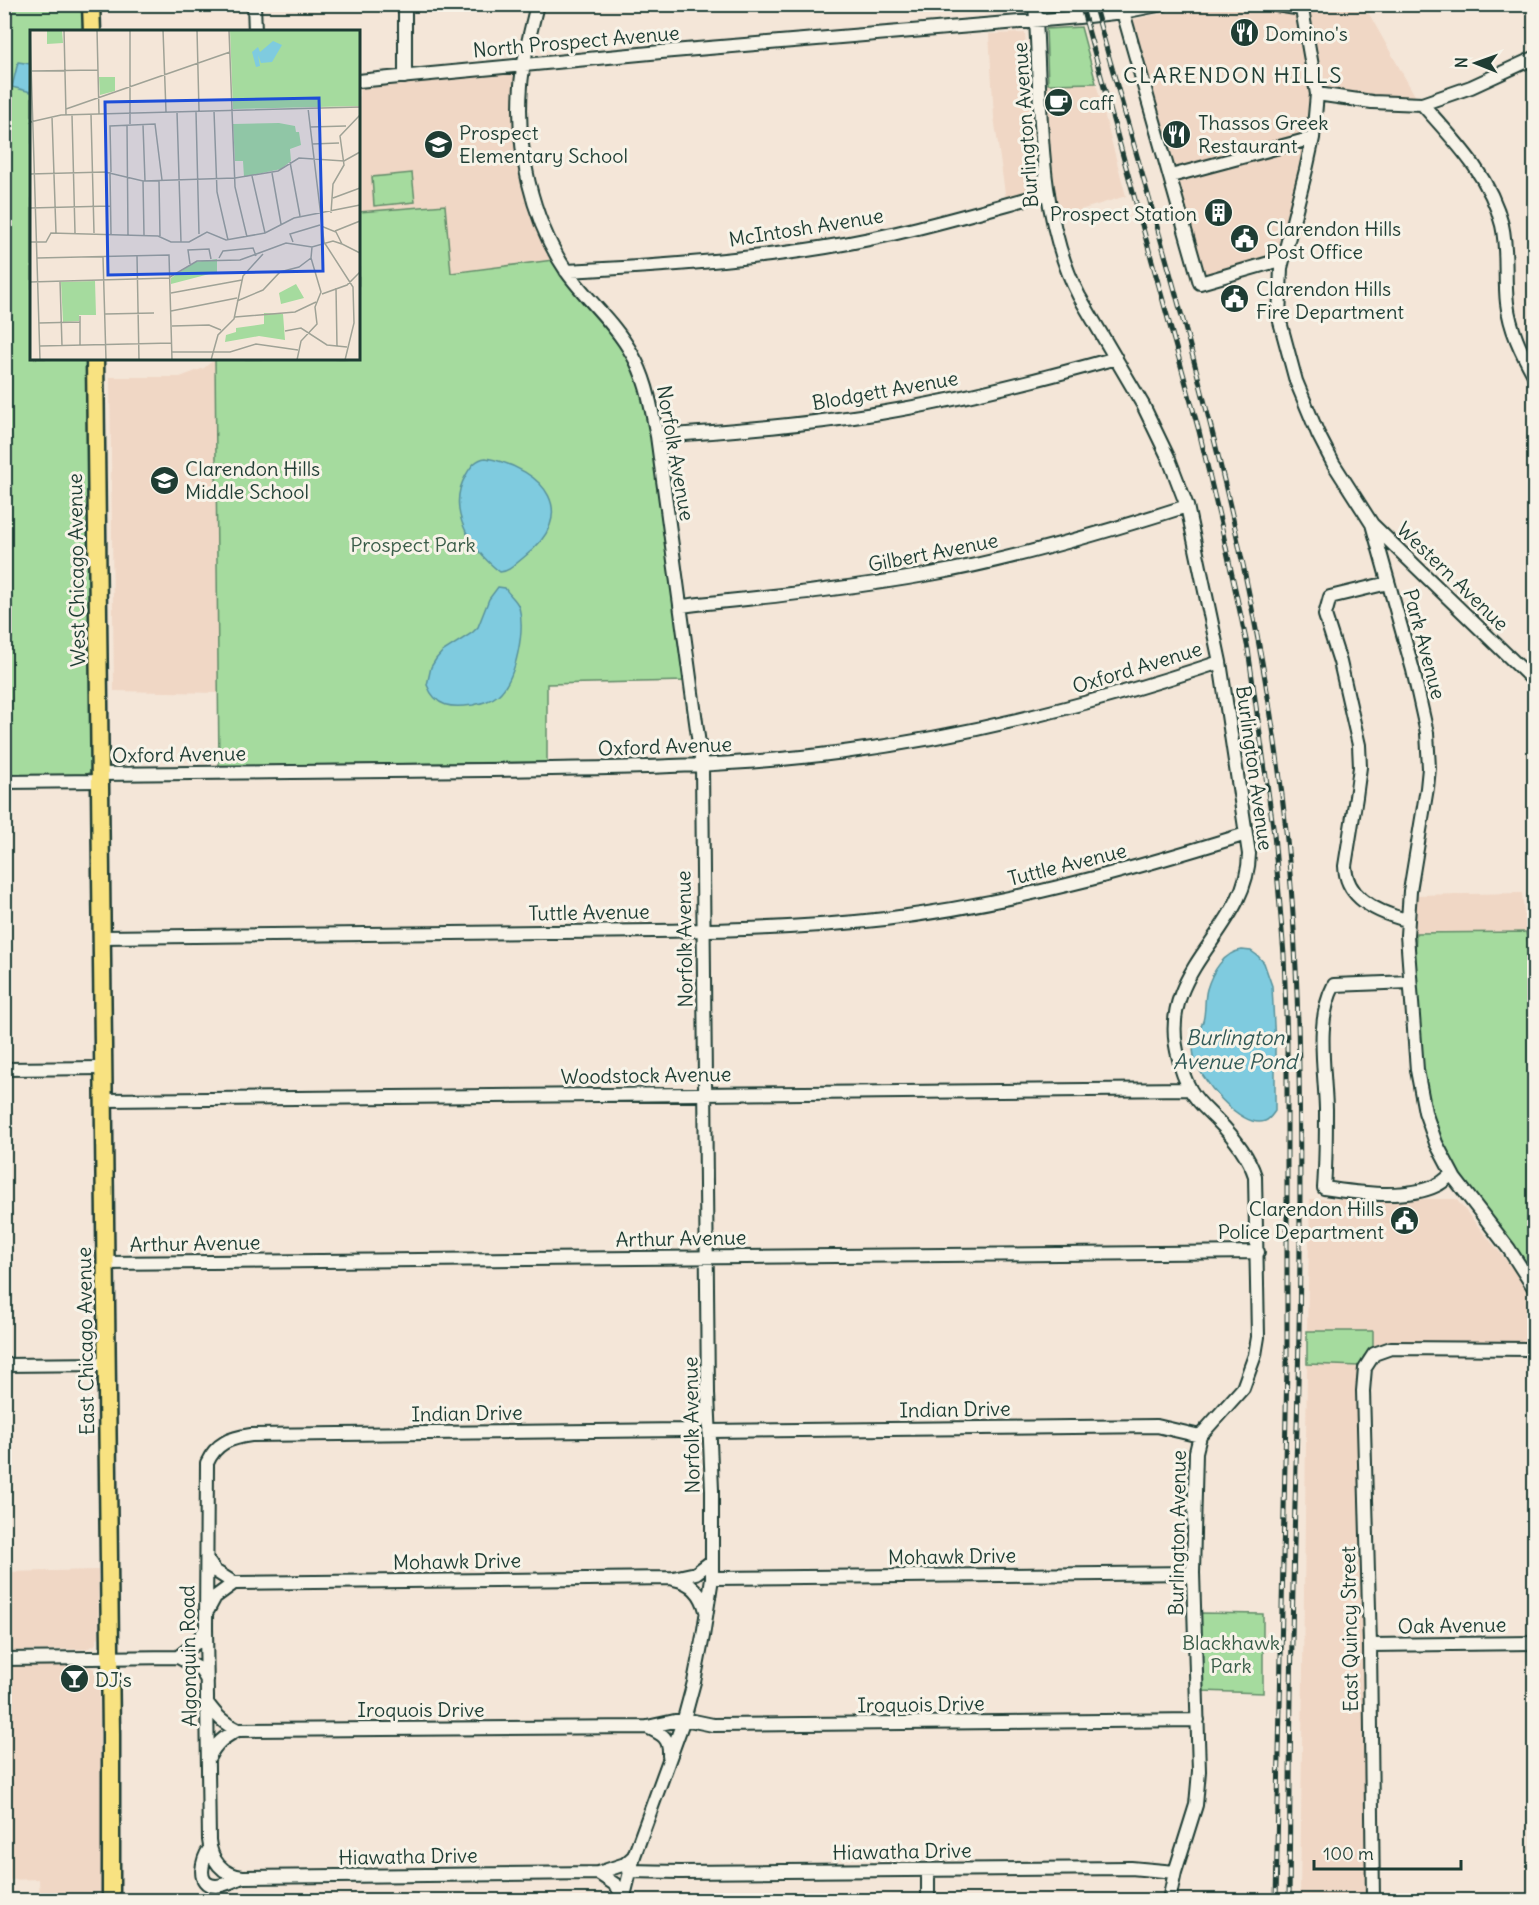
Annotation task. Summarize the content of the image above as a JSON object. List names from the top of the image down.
{
  "streets": {
    "main road": ["West Chicago Avenue", "East Chicago Avenue"],
    "street": [
      "North Prospect Avenue",
      "Burlington Avenue",
      "McIntosh Avenue",
      "Blodgett Avenue",
      "Norfolk Avenue",
      "Gilbert Avenue",
      "Western Avenue",
      "Park Avenue",
      "Oxford Avenue",
      "Tuttle Avenue",
      "Woodstock Avenue",
      "Arthur Avenue",
      "Indian Drive",
      "Mohawk Drive",
      "Oak Avenue",
      "East Quincy Street",
      "Algonquin Road",
      "Iroquois Drive",
      "Hiawatha Drive"
    ]
  },
  "crossings": [
    ["North Prospect Avenue", "Burlington Avenue"],
    ["North Prospect Avenue", "Norfolk Avenue"],
    ["Burlington Avenue", "McIntosh Avenue"],
    ["Burlington Avenue", "Blodgett Avenue"],
    ["Burlington Avenue", "Gilbert Avenue"],
    ["Burlington Avenue", "Oxford Avenue"],
    ["Burlington Avenue", "Tuttle Avenue"],
    ["Burlington Avenue", "Woodstock Avenue"],
    ["Burlington Avenue", "Arthur Avenue"],
    ["Burlington Avenue", "Indian Drive"],
    ["Burlington Avenue", "Mohawk Drive"],
    ["Burlington Avenue", "Iroquois Drive"],
    ["Burlington Avenue", "Hiawatha Drive"],
    ["McIntosh Avenue", "Norfolk Avenue"],
    ["Blodgett Avenue", "Norfolk Avenue"],
    ["Norfolk Avenue", "Gilbert Avenue"],
    ["Norfolk Avenue", "Oxford Avenue"],
    ["Norfolk Avenue", "Tuttle Avenue"],
    ["Norfolk Avenue", "Woodstock Avenue"],
    ["Norfolk Avenue", "Arthur Avenue"],
    ["Norfolk Avenue", "Indian Drive"],
    ["Norfolk Avenue", "Mohawk Drive"],
    ["Norfolk Avenue", "Iroquois Drive"],
    ["Norfolk Avenue", "Hiawatha Drive"],
    ["West Chicago Avenue", "Oxford Avenue"],
    ["West Chicago Avenue", "East Chicago Avenue"],
    ["Western Avenue", "Park Avenue"],
    ["Oxford Avenue", "East Chicago Avenue"],
    ["Tuttle Avenue", "East Chicago Avenue"],
    ["Woodstock Avenue", "East Chicago Avenue"],
    ["Arthur Avenue", "East Chicago Avenue"],
    ["Indian Drive", "Algonquin Road"],
    ["Oak Avenue", "East Quincy Street"],
    ["Algonquin Road", "Hiawatha Drive"]
  ],
  "districts": ["CLARENDON HILLS"],
  "water": ["Burlington Avenue Pond"],
  "parks": ["Prospect Park", "Blackhawk Park"],
  "places": {
    "restaurant": ["Domino's", "Thassos Greek Restaurant"],
    "cafe": ["caff"],
    "school or university": ["Prospect Elementary School", "Clarendon Hills Middle School"],
    "building": ["Prospect Station"],
    "public building": ["Clarendon Hills Post Office", "Clarendon Hills Fire Department", "Clarendon Hills Police Department"],
    "bar": ["DJ's"]
  },
  "scale_bar": "100 m",
  "north": "left"
}
